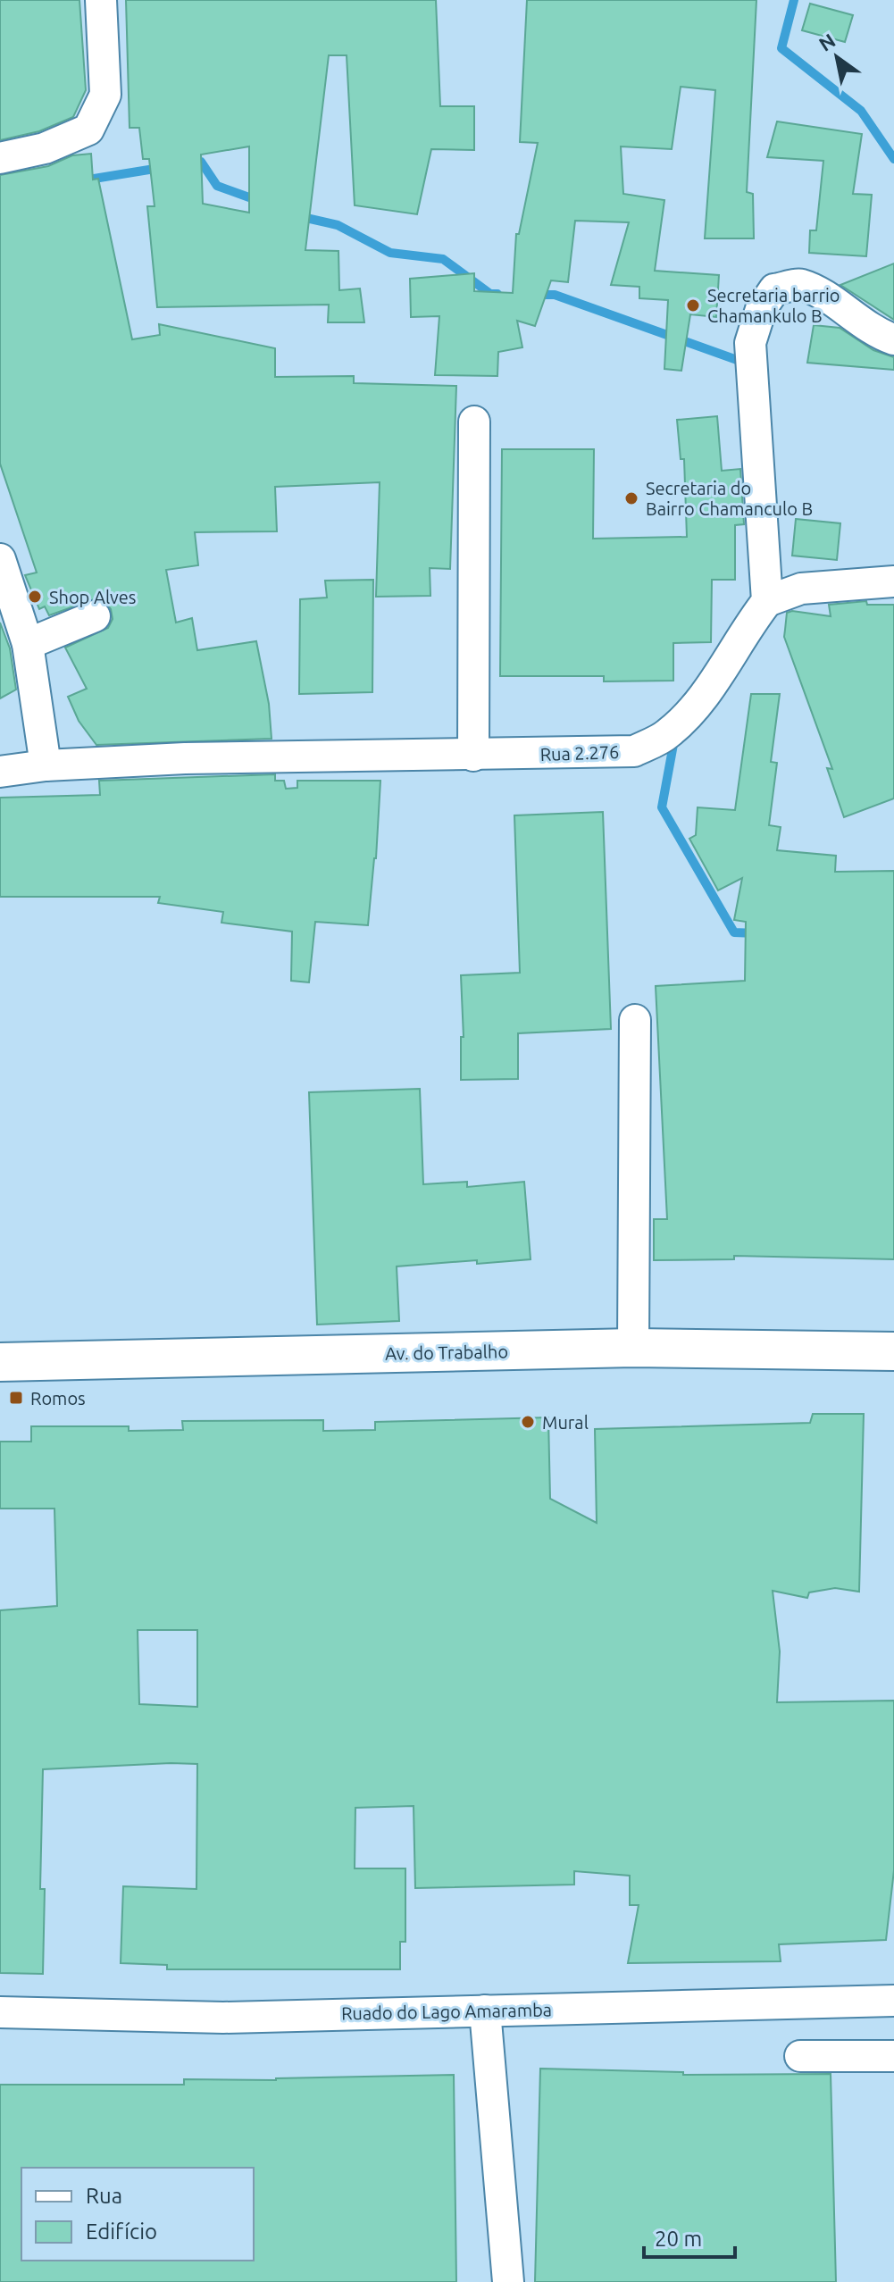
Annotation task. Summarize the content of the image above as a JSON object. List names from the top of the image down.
{
  "streets": {
    "main road": ["Av. do Trabalho"],
    "street": ["Rua 2.276", "Ruado do Lago Amaramba"]
  },
  "places": {
    "other": [
      "Secretaria barrio Chamankulo B",
      "Secretaria do Bairro Chamanculo B",
      "Shop Alves",
      "Mural"
    ],
    "transit": ["Romos"]
  },
  "legend": ["Rua", "Edifício"],
  "scale_bar": "20 m",
  "north": "top left"
}
